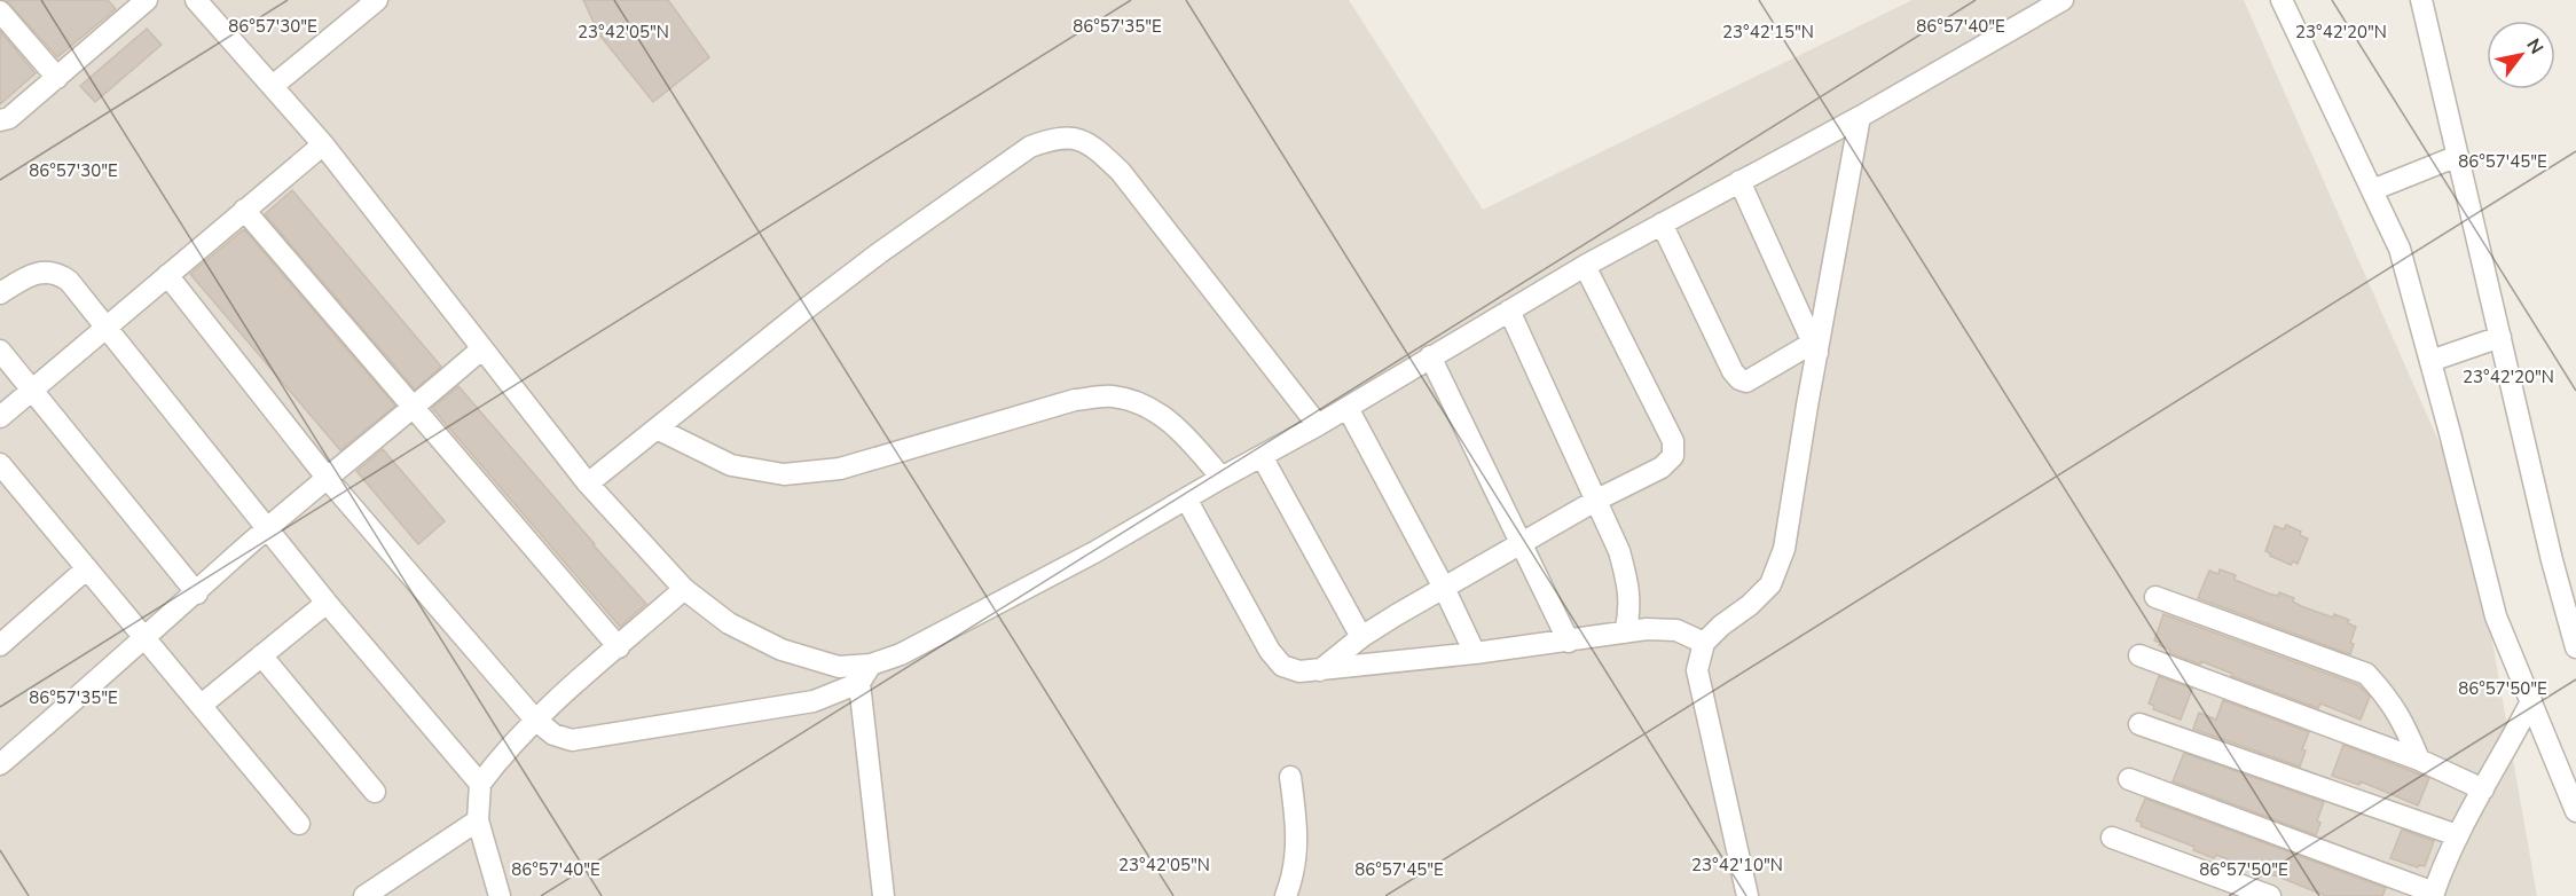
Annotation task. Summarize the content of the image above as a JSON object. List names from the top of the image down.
{
  "north": "top right",
  "coordinates": [
    "86°57'30\"E",
    "86°57'35\"E",
    "86°57'40\"E",
    "23°42'05\"N",
    "23°42'15\"N",
    "23°42'20\"N",
    "86°57'45\"E",
    "86°57'50\"E",
    "23°42'10\"N"
  ]
}
